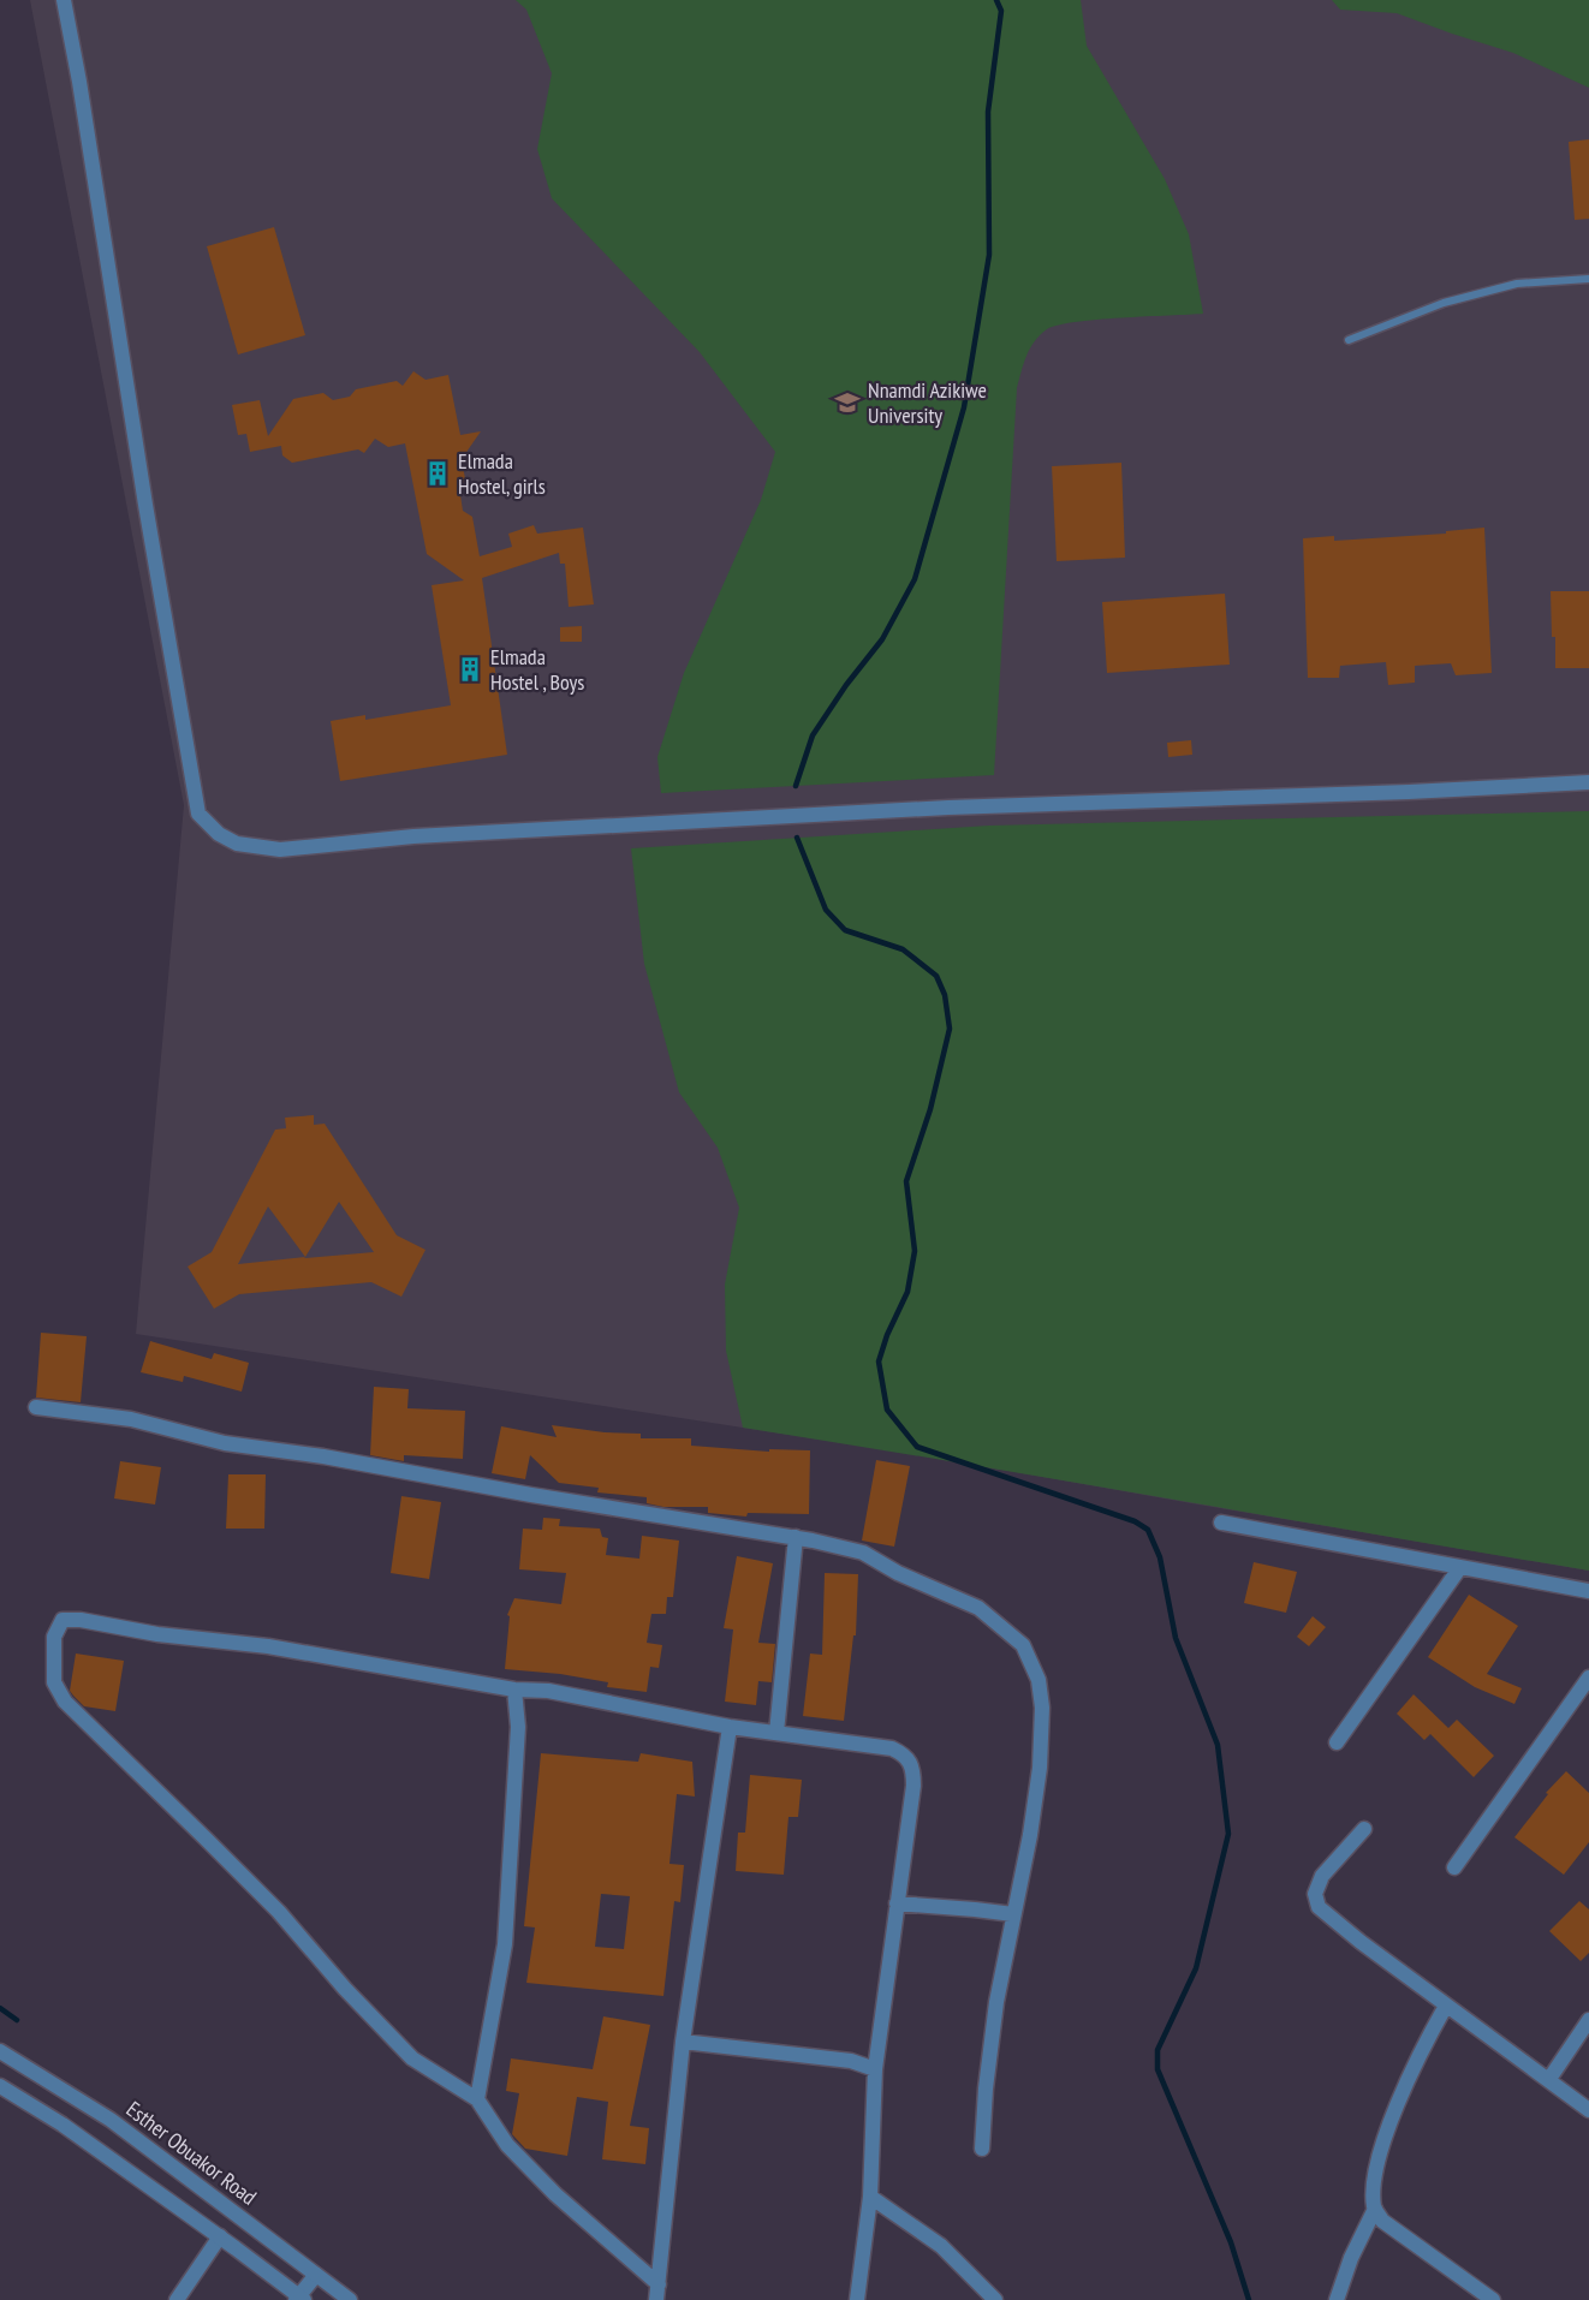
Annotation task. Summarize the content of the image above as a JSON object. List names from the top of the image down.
{
  "streets": {
    "street": ["Esther Obuakor Road"]
  },
  "places": {
    "school or university": ["Nnamdi Azikiwe University"],
    "building": ["Elmada Hostel, girls", "Elmada Hostel , Boys"]
  }
}
